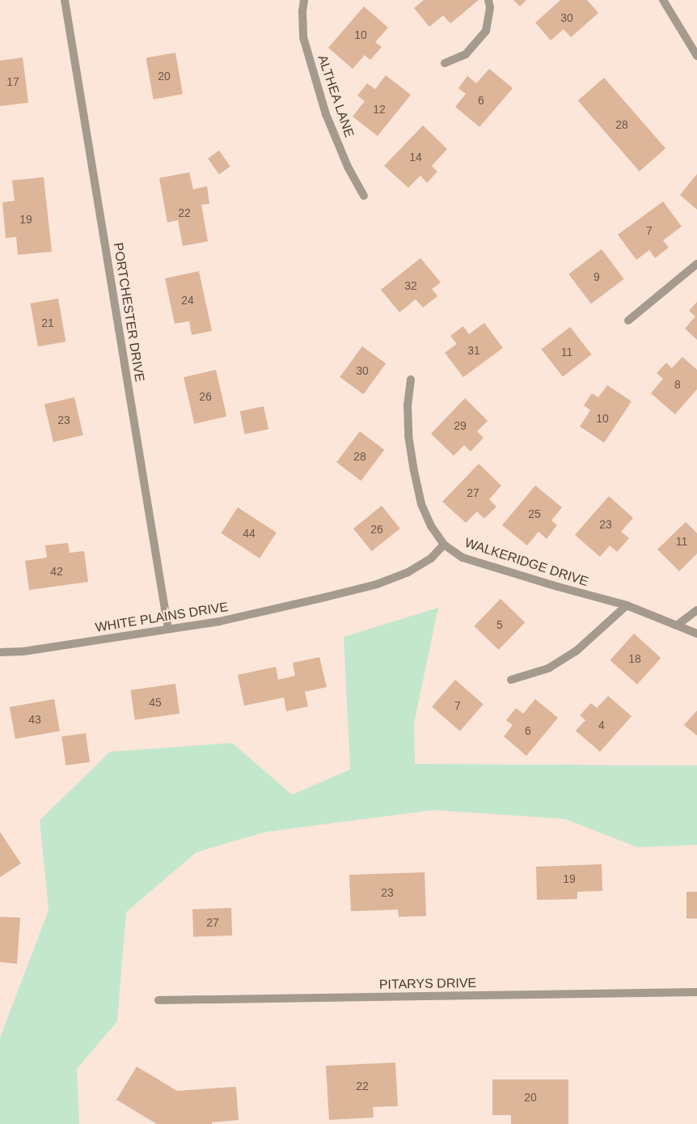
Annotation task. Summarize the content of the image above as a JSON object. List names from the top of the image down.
{
  "streets": {
    "street": [
      "ALTHEA LANE",
      "PORTCHESTER DRIVE",
      "WALKERIDGE DRIVE",
      "WHITE PLAINS DRIVE",
      "PITARYS DRIVE"
    ]
  },
  "crossings": [
    ["PORTCHESTER DRIVE", "WHITE PLAINS DRIVE"],
    ["WALKERIDGE DRIVE", "WHITE PLAINS DRIVE"]
  ],
  "house_numbers": [
    "30",
    "10",
    "20",
    "17",
    "6",
    "12",
    "28",
    "14",
    "22",
    "19",
    "7",
    "9",
    "32",
    "24",
    "21",
    "31",
    "11",
    "30",
    "8",
    "26",
    "10",
    "23",
    "29",
    "28",
    "27",
    "25",
    "23",
    "26",
    "44",
    "11",
    "42",
    "5",
    "18",
    "45",
    "7",
    "43",
    "4",
    "6",
    "19",
    "23",
    "27",
    "22",
    "20"
  ]
}
